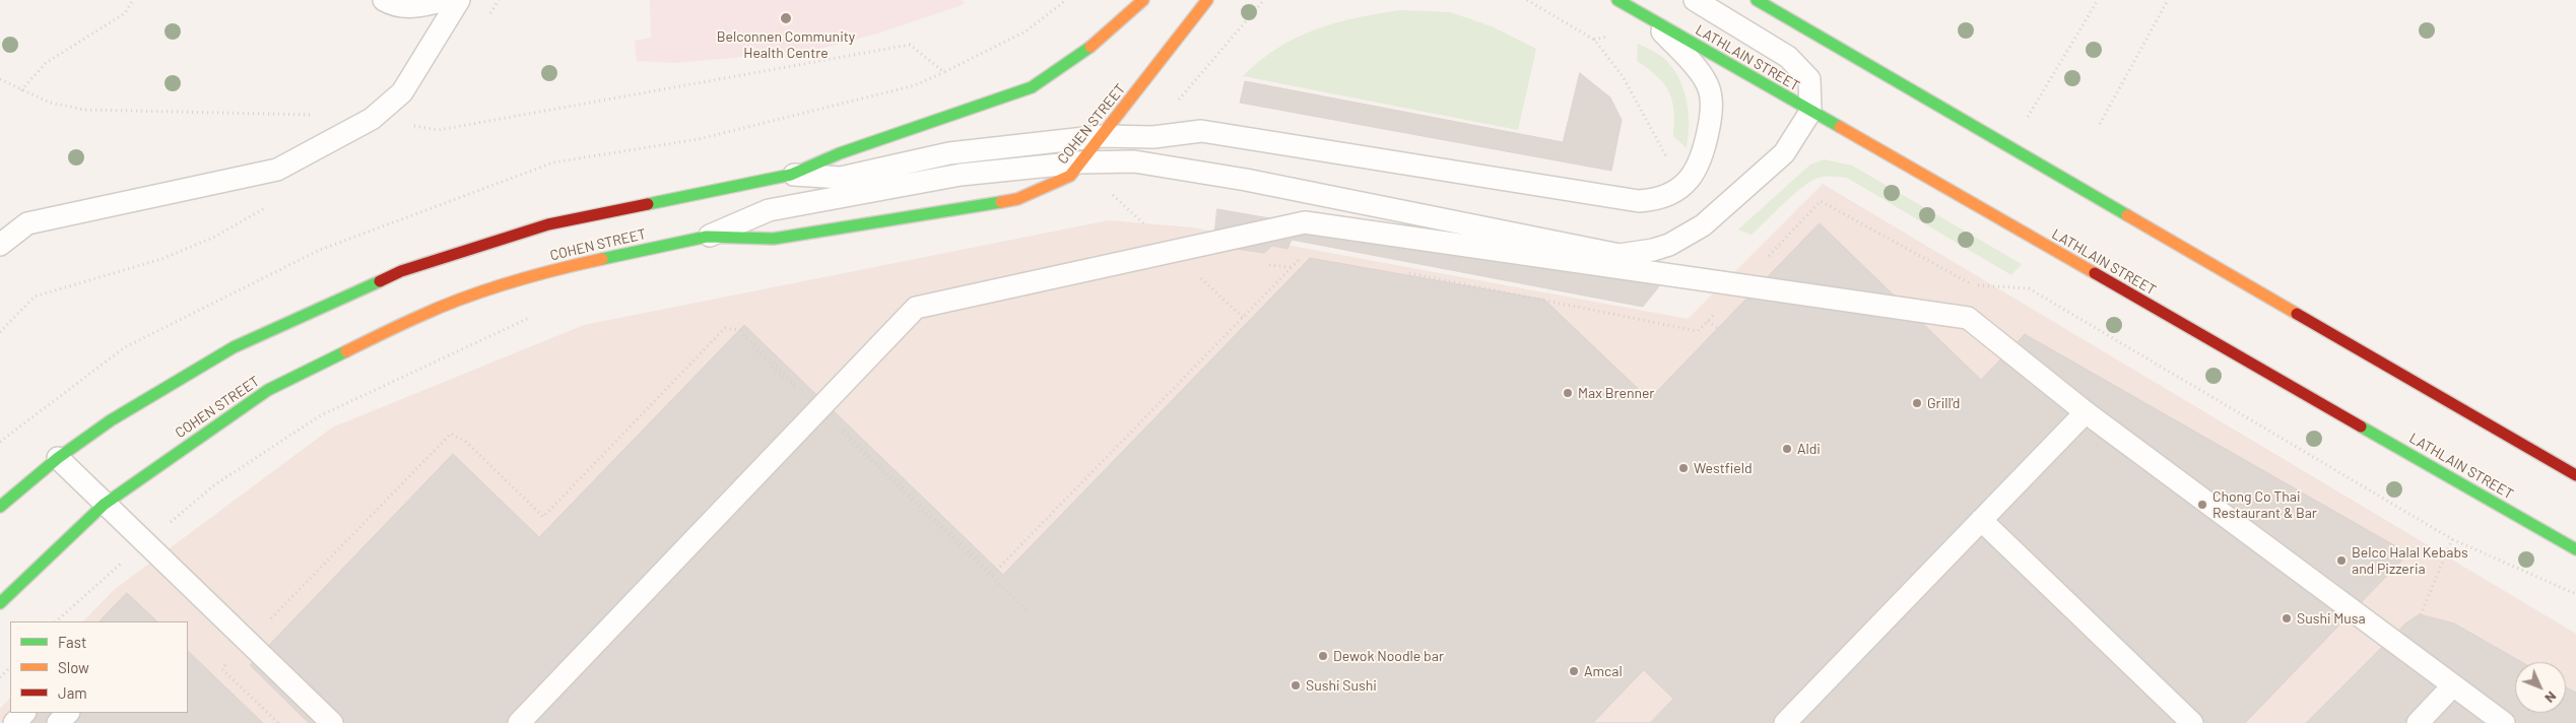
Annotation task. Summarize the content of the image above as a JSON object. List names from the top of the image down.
{
  "streets": {
    "street": ["LATHLAIN STREET", "COHEN STREET"]
  },
  "places": [
    "Belconnen Community Health Centre",
    "Max Brenner",
    "Grill'd",
    "Aldi",
    "Westfield",
    "Chong Co Thai Restaurant & Bar",
    "Belco Halal Kebabs and Pizzeria",
    "Sushi Musa",
    "Dewok Noodle bar",
    "Amcal",
    "Sushi Sushi"
  ],
  "legend": ["Fast", "Slow", "Jam"],
  "north": "bottom right"
}
